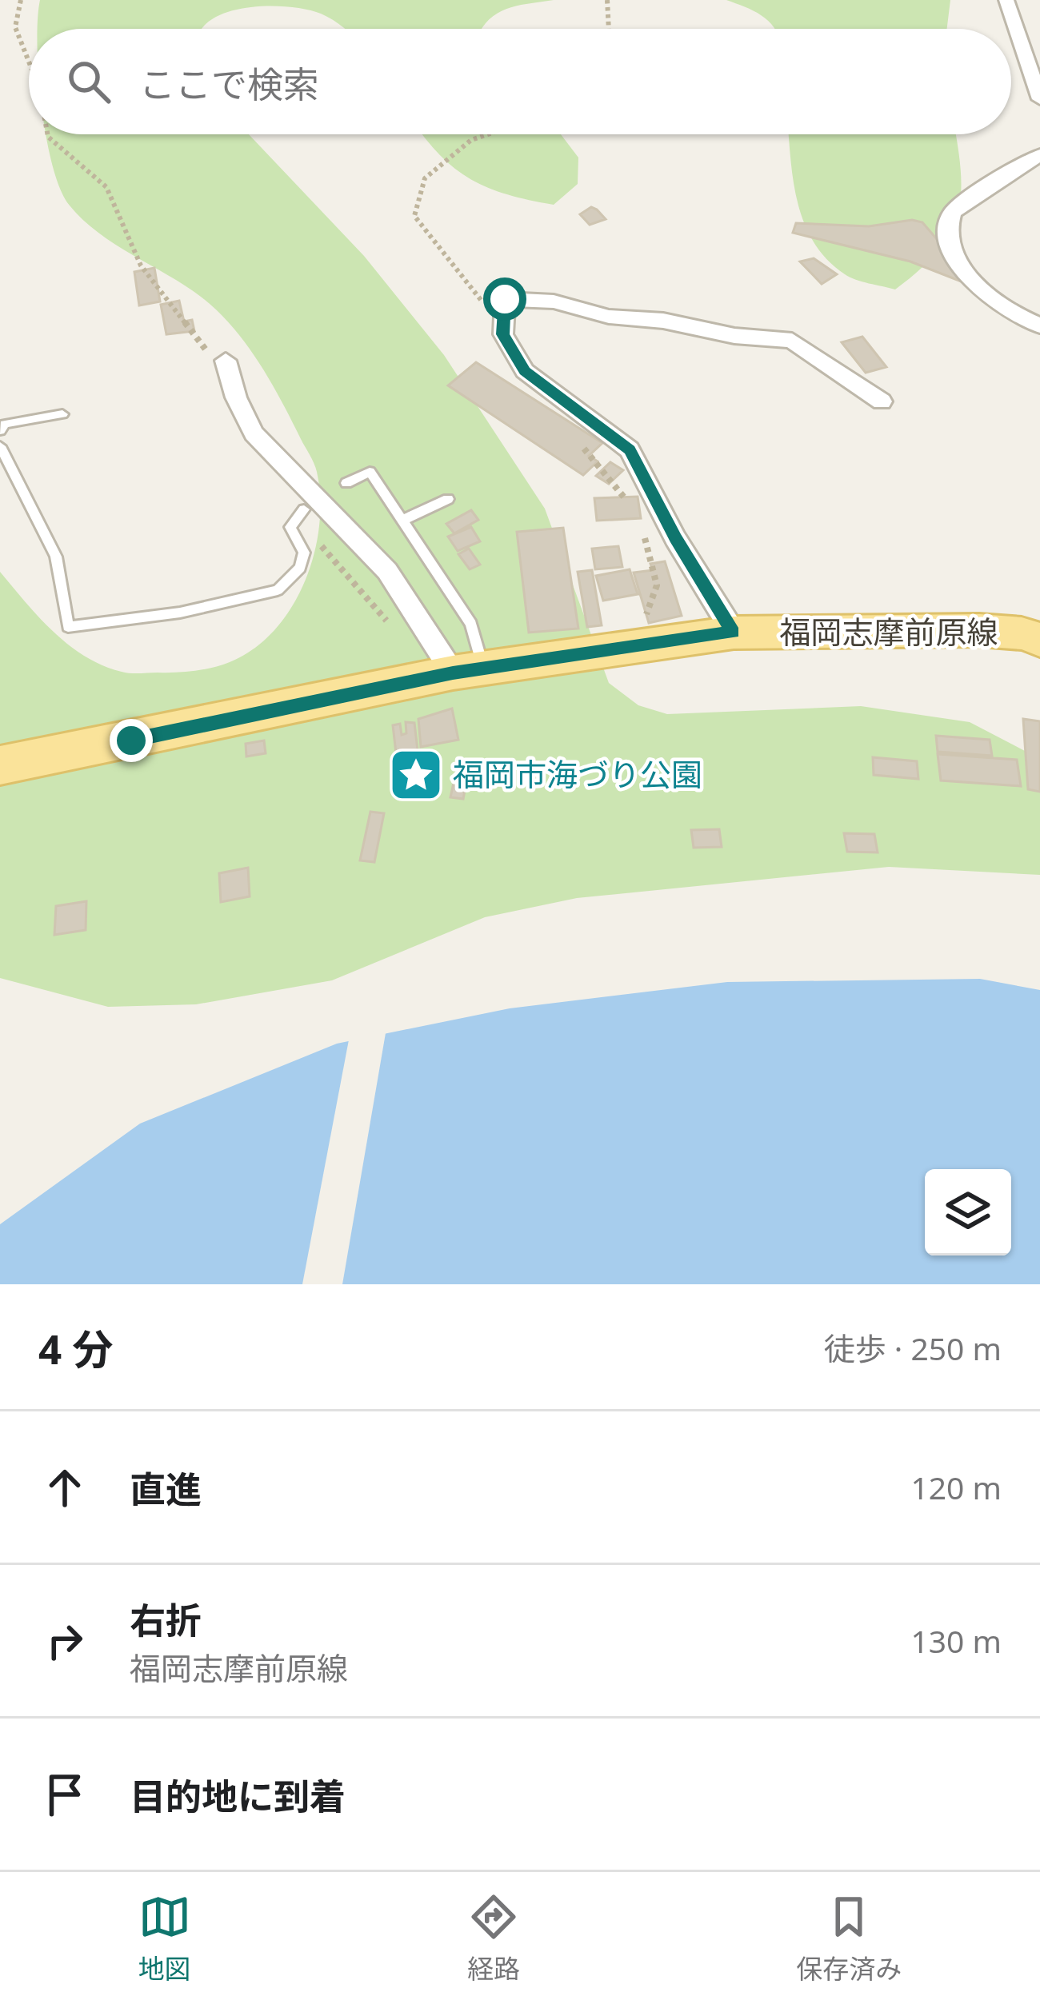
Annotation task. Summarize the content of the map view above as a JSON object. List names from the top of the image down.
{
  "streets": {
    "main road": ["福岡志摩前原線"]
  },
  "places": {
    "place": ["福岡市海づり公園"]
  },
  "page": {
    "search": "ここで検索",
    "heading": ["4 分", "徒歩 · 250 m"],
    "list": [
      ["直進", "120 m"],
      ["右折", "福岡志摩前原線", "130 m"],
      "目的地に到着"
    ],
    "nav": ["地図", "経路", "保存済み"]
  }
}
